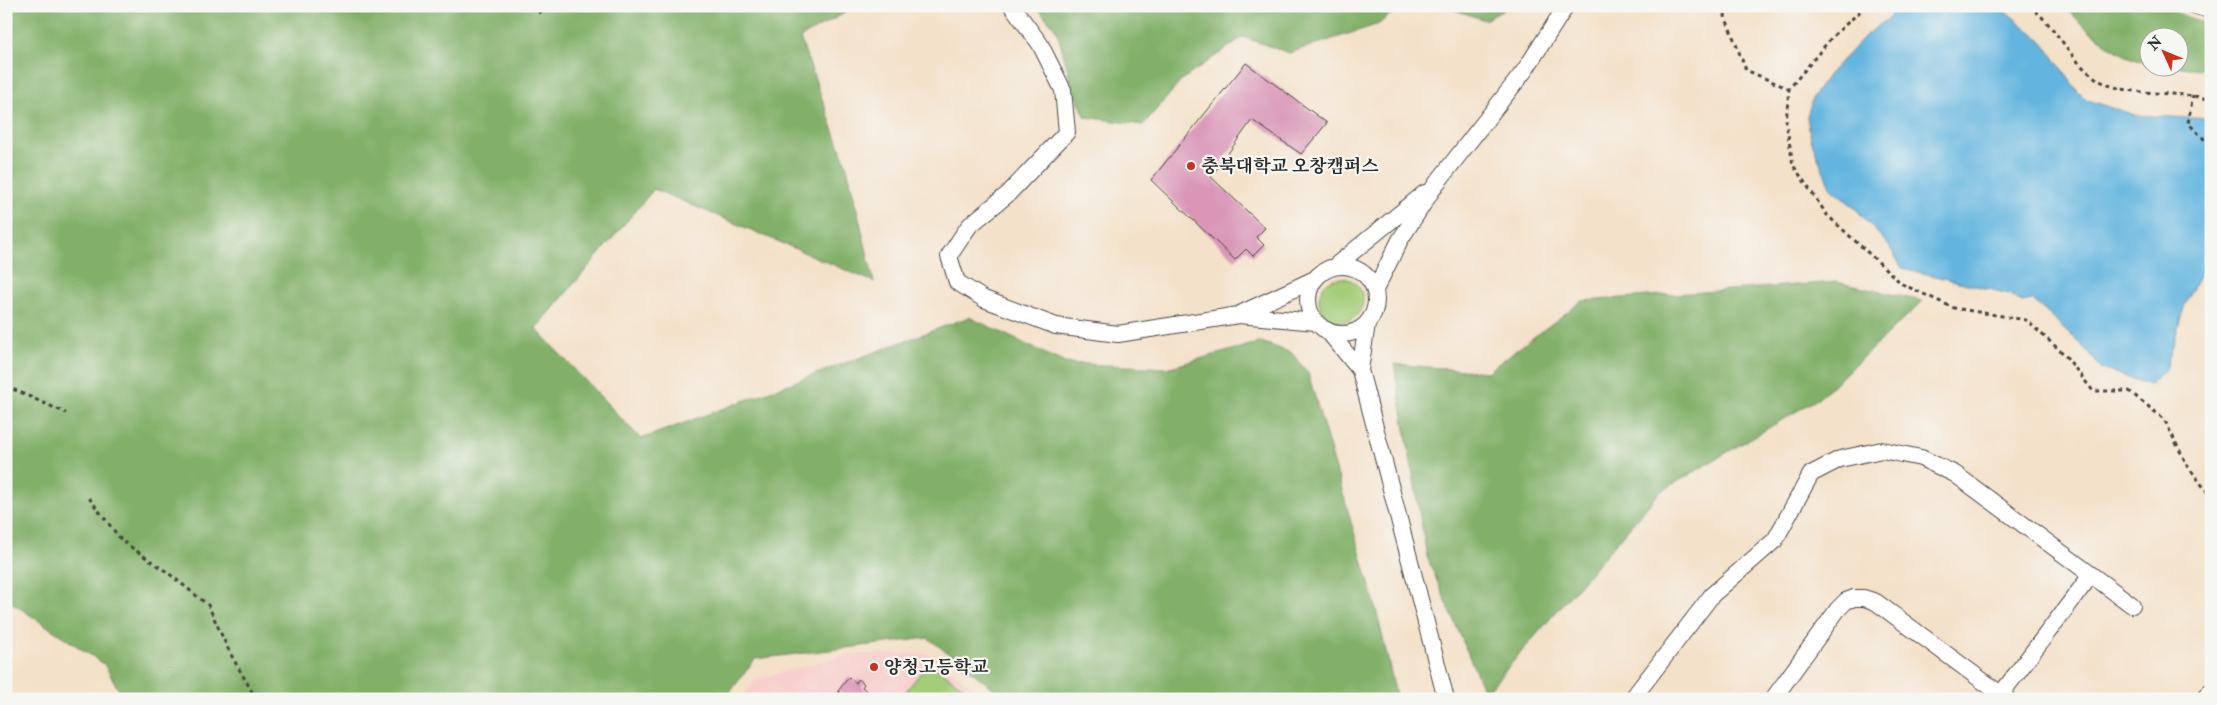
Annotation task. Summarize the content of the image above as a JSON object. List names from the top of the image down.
{
  "places": ["충북대학교 오창캠퍼스", "양청고등학교"],
  "north": "top left"
}
